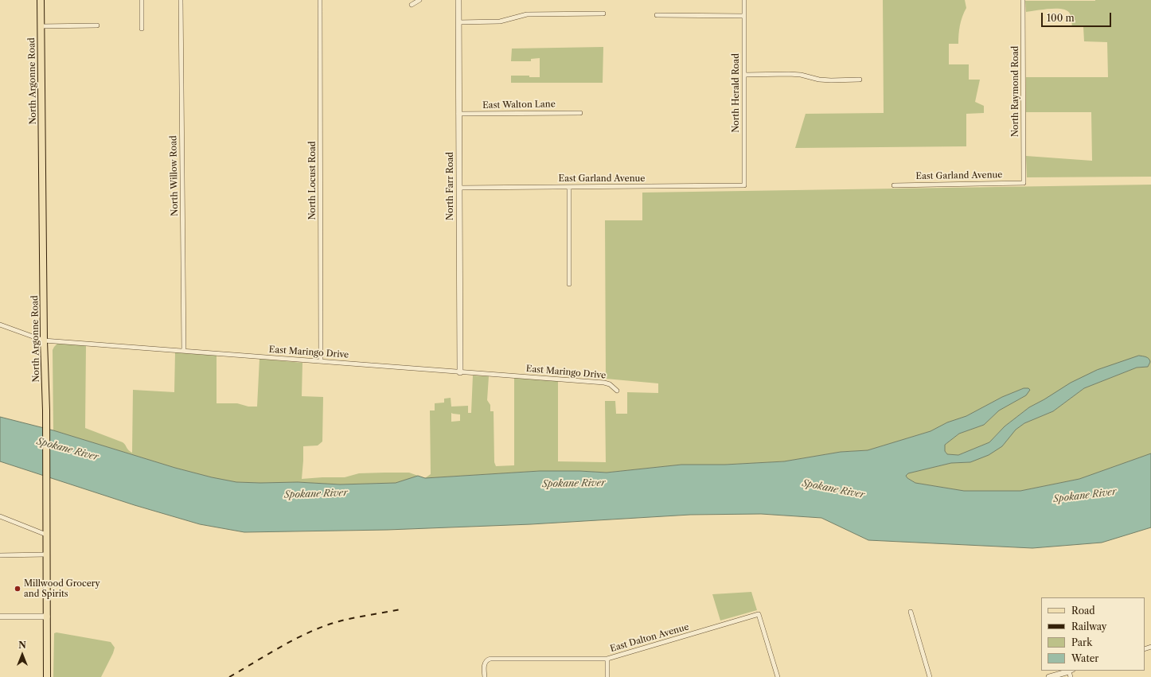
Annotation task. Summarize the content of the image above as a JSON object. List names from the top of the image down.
{
  "streets": {
    "main road": ["North Argonne Road"],
    "street": [
      "North Raymond Road",
      "North Herald Road",
      "East Walton Lane",
      "North Willow Road",
      "East Garland Avenue",
      "North Locust Road",
      "North Farr Road",
      "East Maringo Drive",
      "East Dalton Avenue"
    ]
  },
  "crossings": [
    ["North Argonne Road", "East Maringo Drive"],
    ["North Raymond Road", "East Garland Avenue"],
    ["North Herald Road", "East Garland Avenue"],
    ["East Walton Lane", "North Farr Road"],
    ["North Willow Road", "East Maringo Drive"],
    ["East Garland Avenue", "North Farr Road"],
    ["North Locust Road", "East Maringo Drive"],
    ["North Farr Road", "East Maringo Drive"]
  ],
  "water": ["Spokane River"],
  "places": ["Millwood Grocery and Spirits"],
  "legend": [
    "Road",
    "Railway",
    "Park",
    "Water"
  ],
  "scale_bar": "100 m",
  "north": "top"
}
